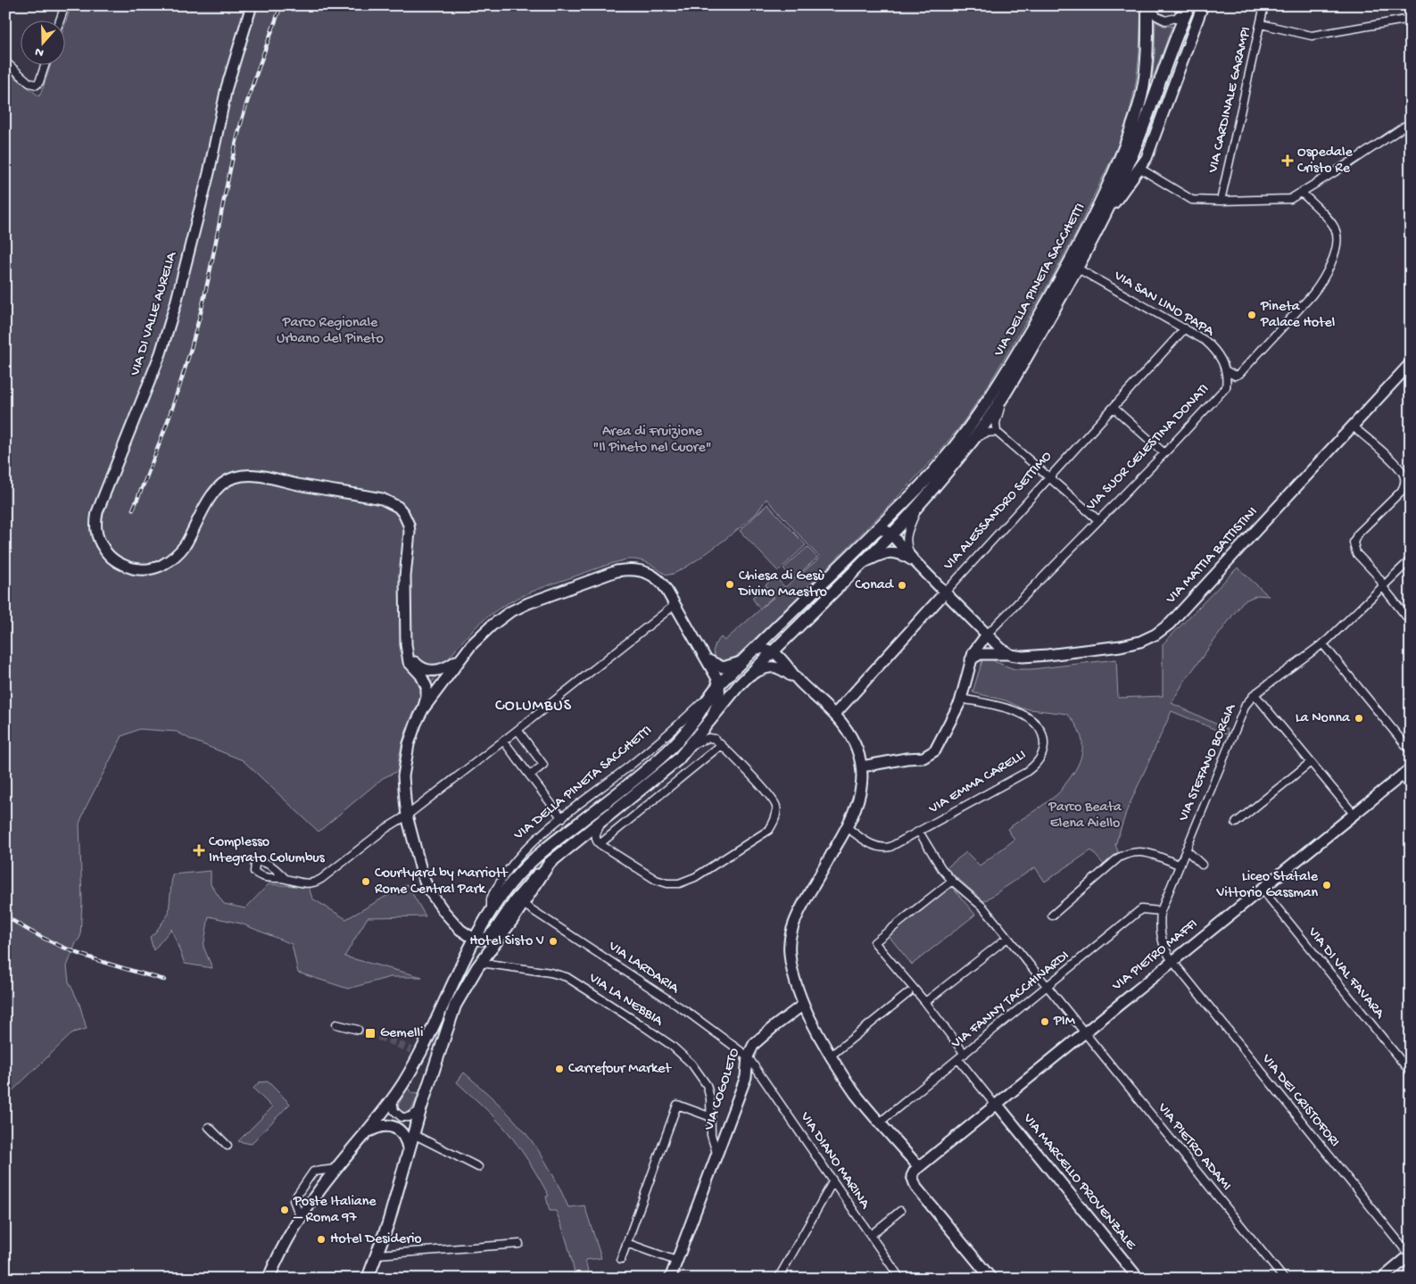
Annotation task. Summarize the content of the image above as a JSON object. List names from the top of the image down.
{
  "streets": {
    "main road": ["VIA DELLA PINETA SACCHETTI"],
    "street": [
      "VIA CARDINALE GARAMPI",
      "VIA SAN LINO PAPA",
      "VIA DI VALLE AURELIA",
      "VIA SUOR CELESTINA DONATI",
      "VIA ALESSANDRO SETTIMO",
      "VIA MATTIA BATTISTINI",
      "VIA STEFANO BORGIA",
      "VIA EMMA CARELLI",
      "VIA PIETRO MAFFI",
      "VIA LARDARIA",
      "VIA DI VAL FAVARA",
      "VIA LA NEBBIA",
      "VIA FANNY TACCHINARDI",
      "VIA COGOLETO",
      "VIA DEI CRISTOFORI",
      "VIA PIETRO ADAMI",
      "VIA DIANO MARINA",
      "VIA MARCELLO PROVENZALE"
    ]
  },
  "crossings": [
    ["VIA DELLA PINETA SACCHETTI", "VIA SAN LINO PAPA"],
    ["VIA DELLA PINETA SACCHETTI", "VIA LARDARIA"],
    ["VIA DELLA PINETA SACCHETTI", "VIA LA NEBBIA"],
    ["VIA SAN LINO PAPA", "VIA SUOR CELESTINA DONATI"],
    ["VIA SAN LINO PAPA", "VIA ALESSANDRO SETTIMO"],
    ["VIA SUOR CELESTINA DONATI", "VIA EMMA CARELLI"],
    ["VIA STEFANO BORGIA", "VIA PIETRO MAFFI"],
    ["VIA STEFANO BORGIA", "VIA FANNY TACCHINARDI"],
    ["VIA STEFANO BORGIA", "VIA DEI CRISTOFORI"],
    ["VIA EMMA CARELLI", "VIA PIETRO ADAMI"],
    ["VIA PIETRO MAFFI", "VIA DI VAL FAVARA"],
    ["VIA PIETRO MAFFI", "VIA DEI CRISTOFORI"],
    ["VIA PIETRO MAFFI", "VIA PIETRO ADAMI"],
    ["VIA PIETRO MAFFI", "VIA MARCELLO PROVENZALE"],
    ["VIA LARDARIA", "VIA COGOLETO"],
    ["VIA LARDARIA", "VIA DIANO MARINA"],
    ["VIA LA NEBBIA", "VIA COGOLETO"],
    ["VIA FANNY TACCHINARDI", "VIA PIETRO ADAMI"],
    ["VIA COGOLETO", "VIA DIANO MARINA"]
  ],
  "districts": ["COLUMBUS"],
  "parks": ["Parco Regionale Urbano del Pineto", "Area di Fruizione \"Il Pineto nel Cuore\"", "Parco Beata Elena Aiello"],
  "places": {
    "health": ["Ospedale Cristo Re", "Complesso Integrato Columbus"],
    "other": [
      "Pineta Palace Hotel",
      "Chiesa di Gesù Divino Maestro",
      "Conad",
      "La Nonna",
      "Courtyard by Marriott Rome Central Park",
      "Liceo Statale Vittorio Gassman",
      "Hotel Sisto V",
      "PIM",
      "Carrefour Market",
      "Poste Italiane – Roma 97",
      "Hotel Desiderio"
    ],
    "transit": ["Gemelli"]
  },
  "north": "bottom"
}
